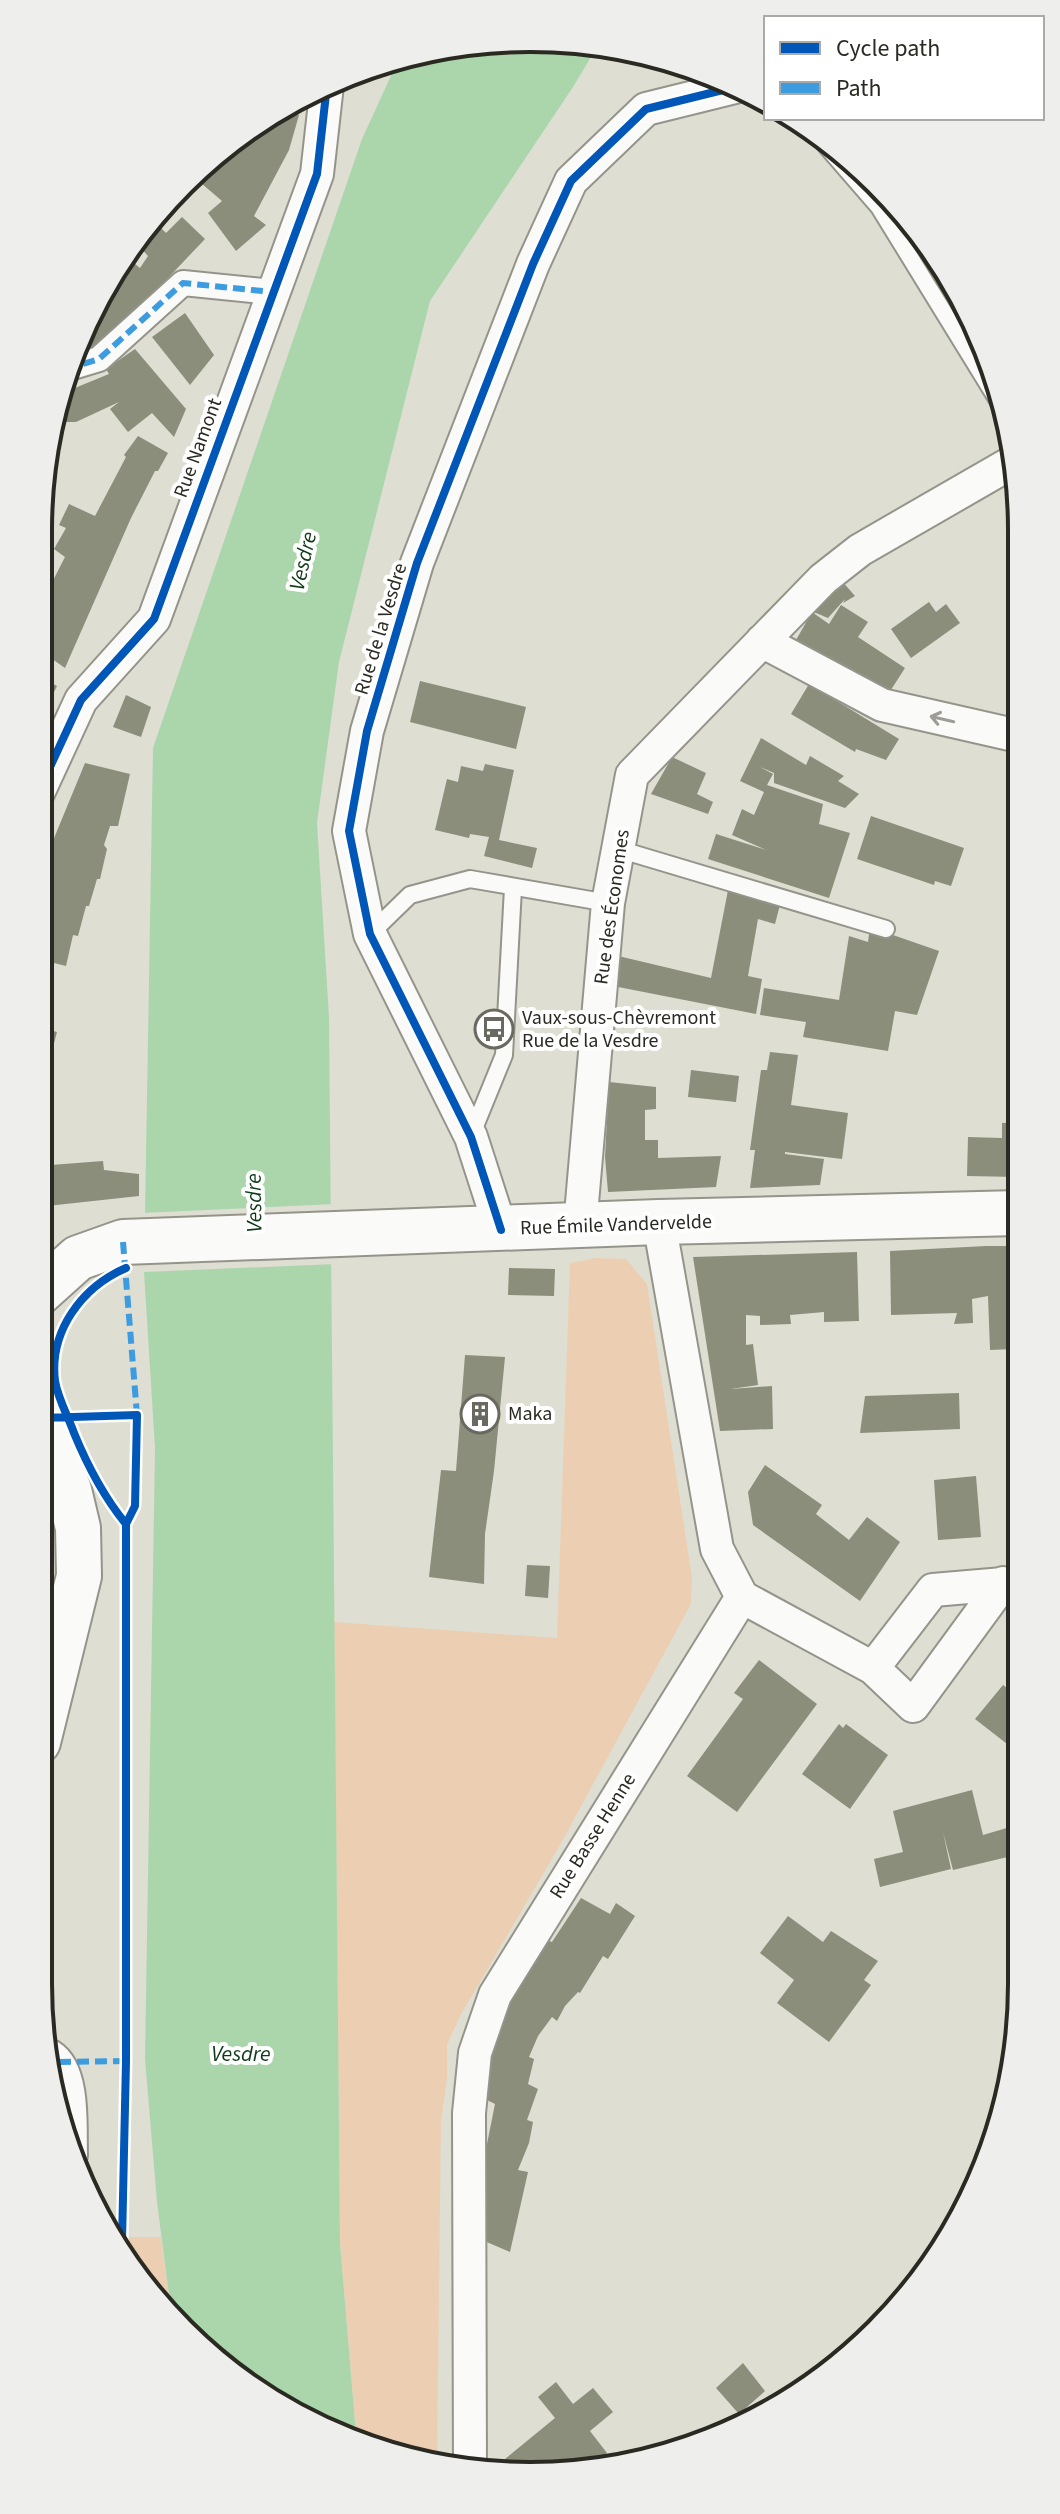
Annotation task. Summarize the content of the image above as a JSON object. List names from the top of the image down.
{
  "streets": {
    "main road": ["Rue Émile Vandervelde"],
    "street": [
      "Rue Namont",
      "Rue de la Vesdre",
      "Rue des Économes",
      "Rue Basse Henne"
    ]
  },
  "crossings": [
    ["Rue de la Vesdre", "Rue Émile Vandervelde"],
    ["Rue des Économes", "Rue Émile Vandervelde"]
  ],
  "water": ["Vesdre"],
  "places": {
    "bus stop": ["Vaux-sous-Chèvremont Rue de la Vesdre"],
    "building": ["Maka"]
  },
  "legend": ["Cycle path", "Path"]
}
